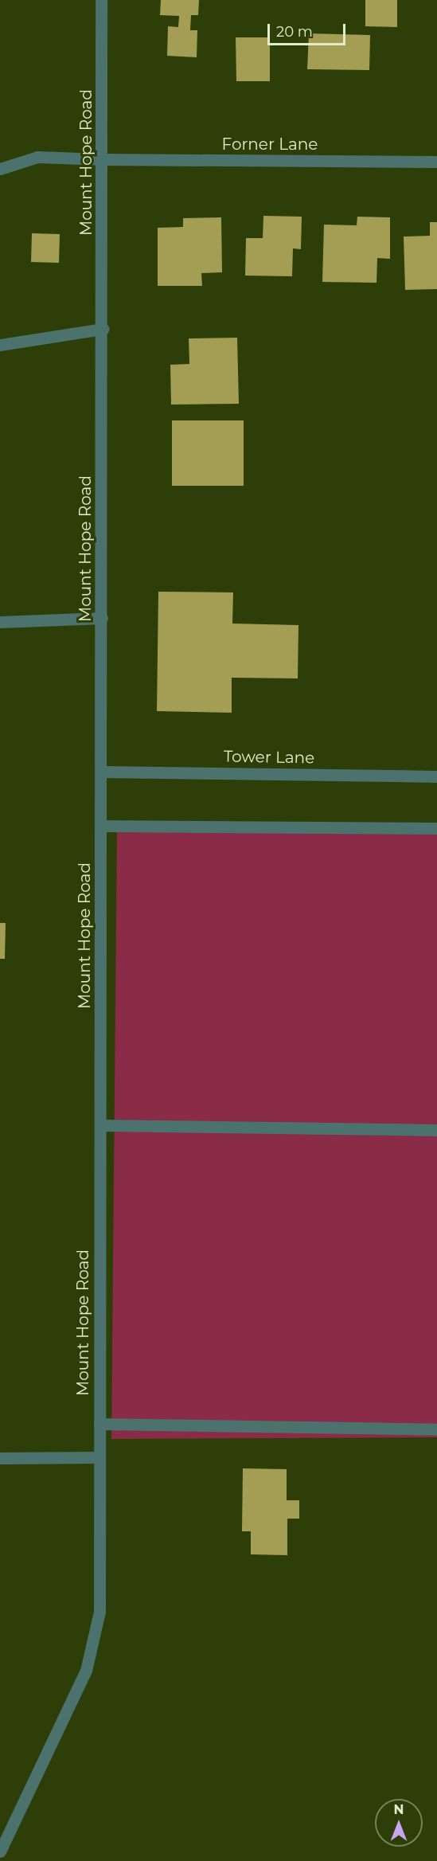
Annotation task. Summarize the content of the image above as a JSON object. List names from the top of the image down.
{
  "streets": {
    "street": ["Forner Lane", "Mount Hope Road", "Tower Lane"]
  },
  "crossings": [
    ["Forner Lane", "Mount Hope Road"],
    ["Mount Hope Road", "Tower Lane"]
  ],
  "scale_bar": "20 m",
  "north": "top"
}
